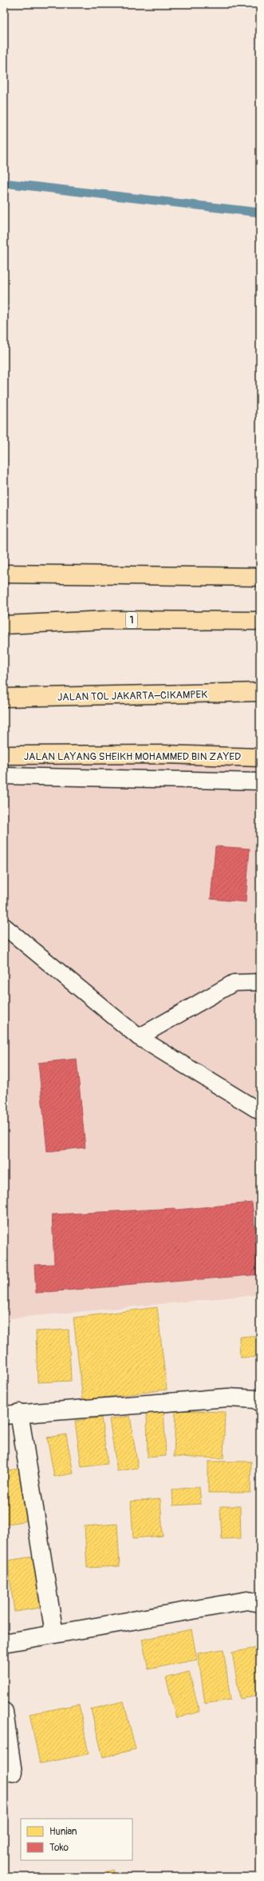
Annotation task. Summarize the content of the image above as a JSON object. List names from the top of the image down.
{
  "streets": {
    "highway": ["1", "JALAN TOL JAKARTA–CIKAMPEK", "JALAN LAYANG SHEIKH MOHAMMED BIN ZAYED"]
  },
  "legend": ["Hunian", "Toko"]
}
